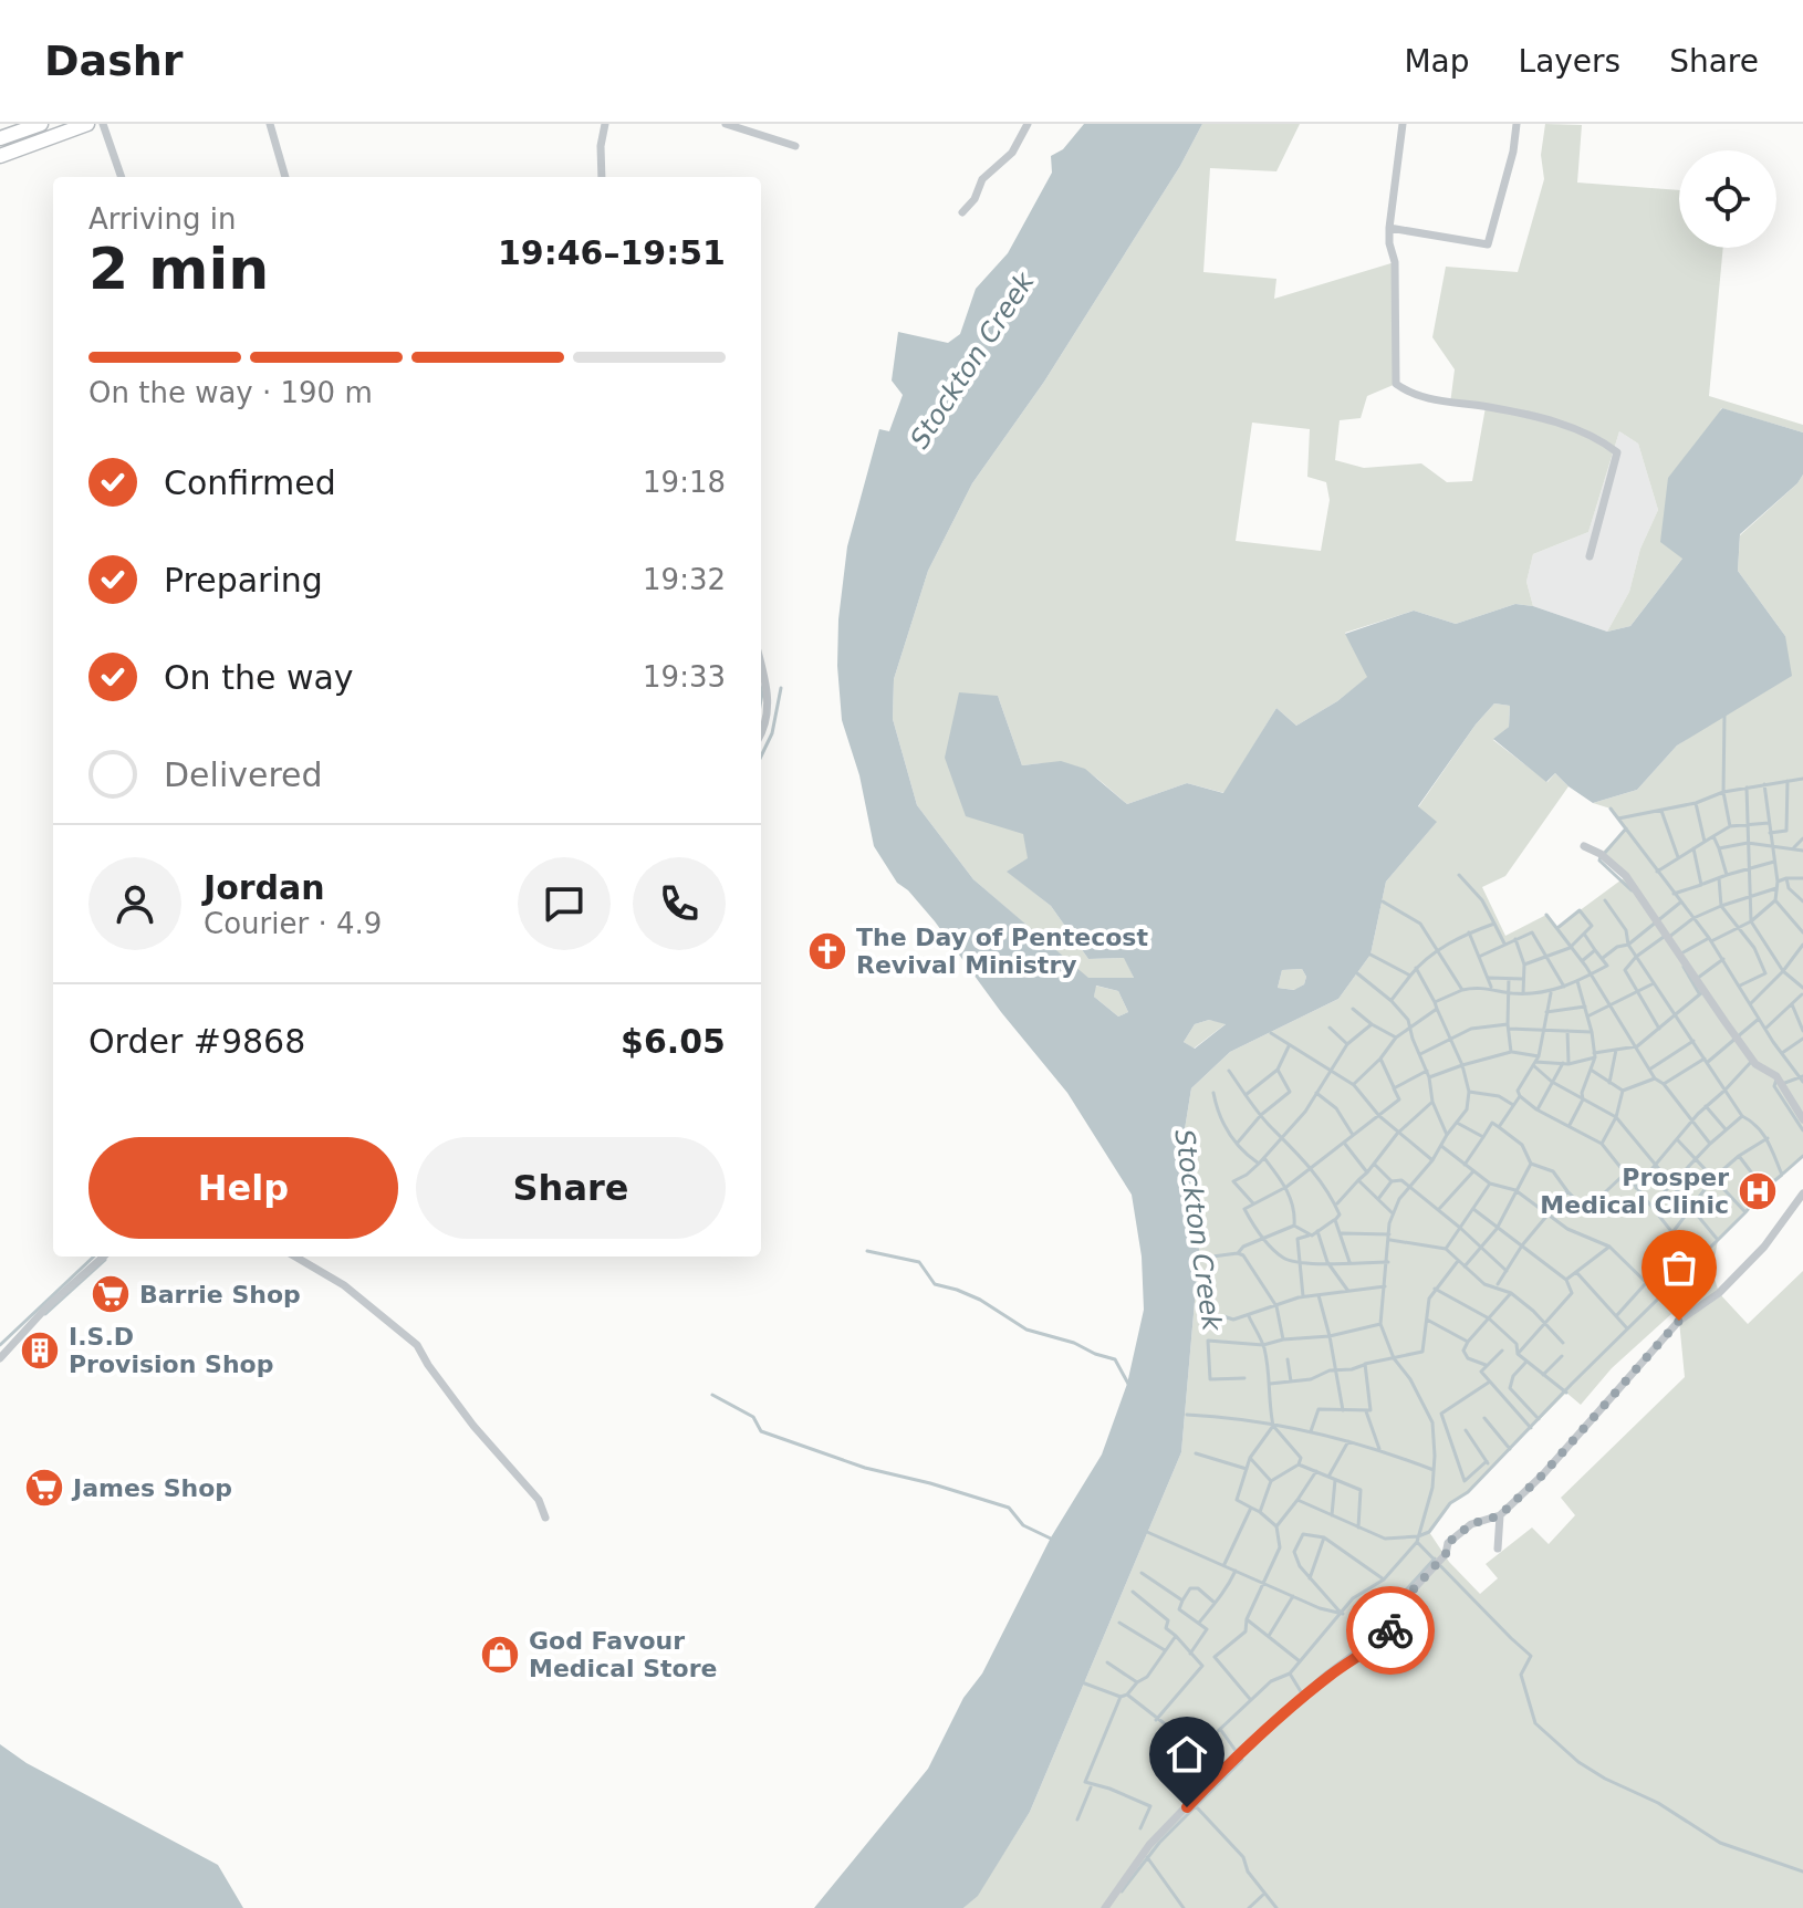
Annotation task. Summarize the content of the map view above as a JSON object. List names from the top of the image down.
{
  "water": ["Stockton Creek"],
  "places": {
    "church": ["The Day of Pentecost Revival Ministry"],
    "hospital": ["Prosper Medical Clinic"],
    "supermarket": ["Barrie Shop", "James Shop"],
    "building": ["I.S.D Provision Shop"],
    "shop": ["God Favour Medical Store"]
  },
  "page": {
    "header": "Dashr",
    "nav": ["Map", "Layers", "Share"],
    "heading": ["2 min", "Arriving in", "19:46–19:51"],
    "panel": [
      "Jordan",
      "Courier · 4.9",
      "Order #9868",
      "$6.05"
    ],
    "bar": "On the way · 190 m",
    "list": [
      ["Confirmed", "19:18"],
      ["Preparing", "19:32"],
      ["On the way", "19:33"],
      "Delivered"
    ],
    "buttons": ["Help", "Share"]
  }
}
